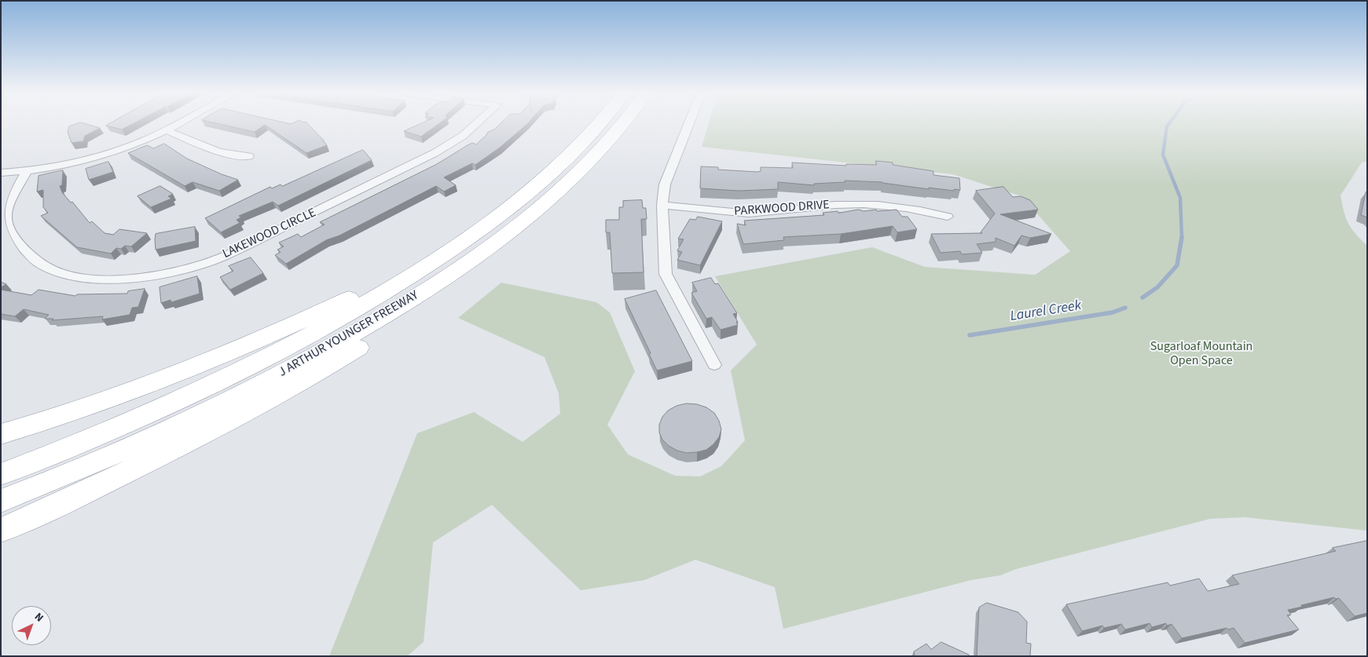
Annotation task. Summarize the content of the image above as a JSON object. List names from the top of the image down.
{
  "streets": {
    "highway": ["J ARTHUR YOUNGER FREEWAY"],
    "street": ["PARKWOOD DRIVE", "LAKEWOOD CIRCLE"]
  },
  "water": ["Laurel Creek"],
  "parks": ["Sugarloaf Mountain Open Space"],
  "north": "top right"
}
